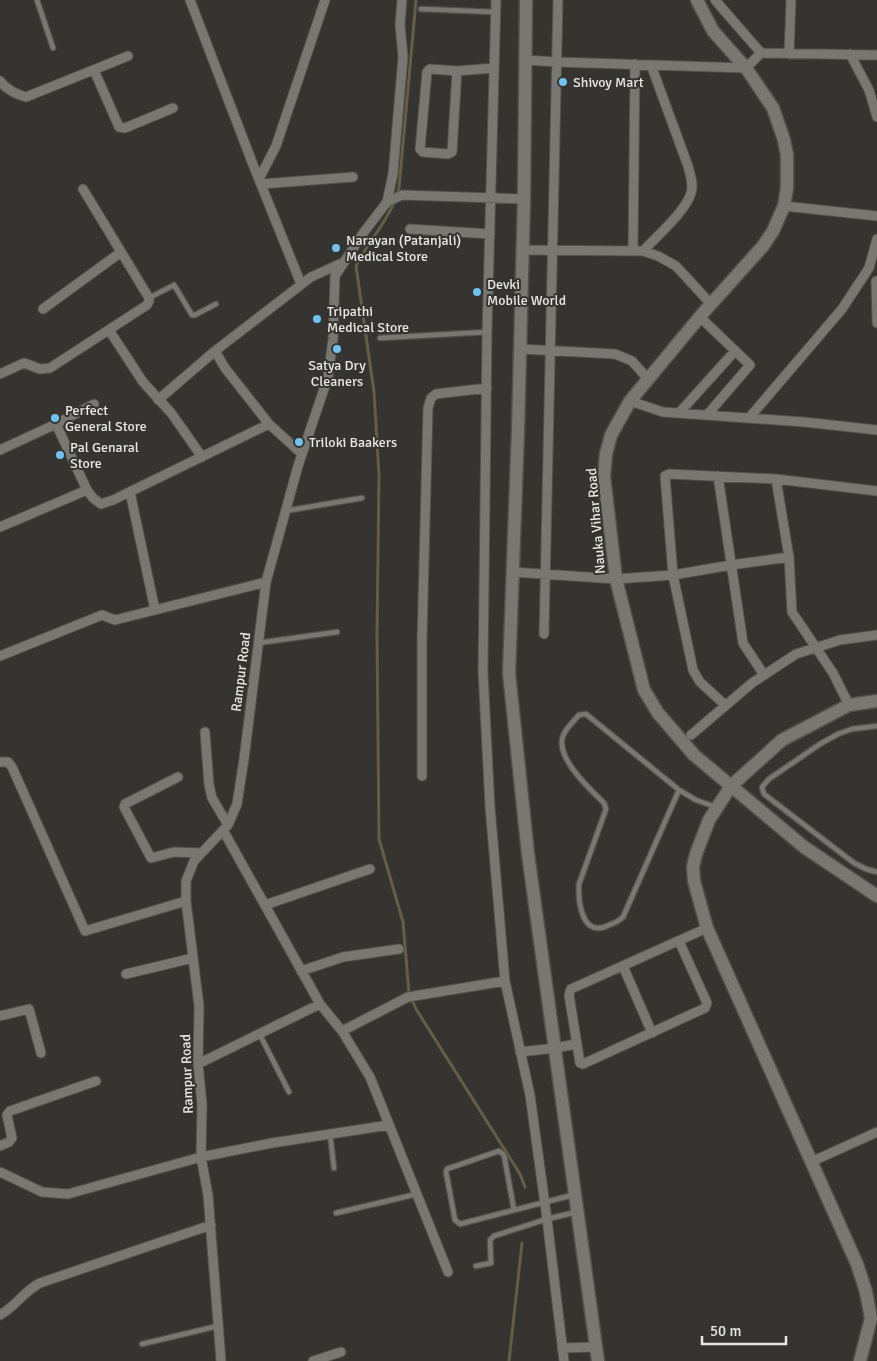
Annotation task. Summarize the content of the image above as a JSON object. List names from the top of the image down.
{
  "streets": {
    "street": ["Nauka Vihar Road", "Rampur Road"]
  },
  "places": [
    "Shivoy Mart",
    "Narayan (Patanjali) Medical Store",
    "Devki Mobile World",
    "Tripathi Medical Store",
    "Satya Dry Cleaners",
    "Perfect General Store",
    "Triloki Baakers",
    "Pal Genaral Store"
  ],
  "scale_bar": "50 m"
}
